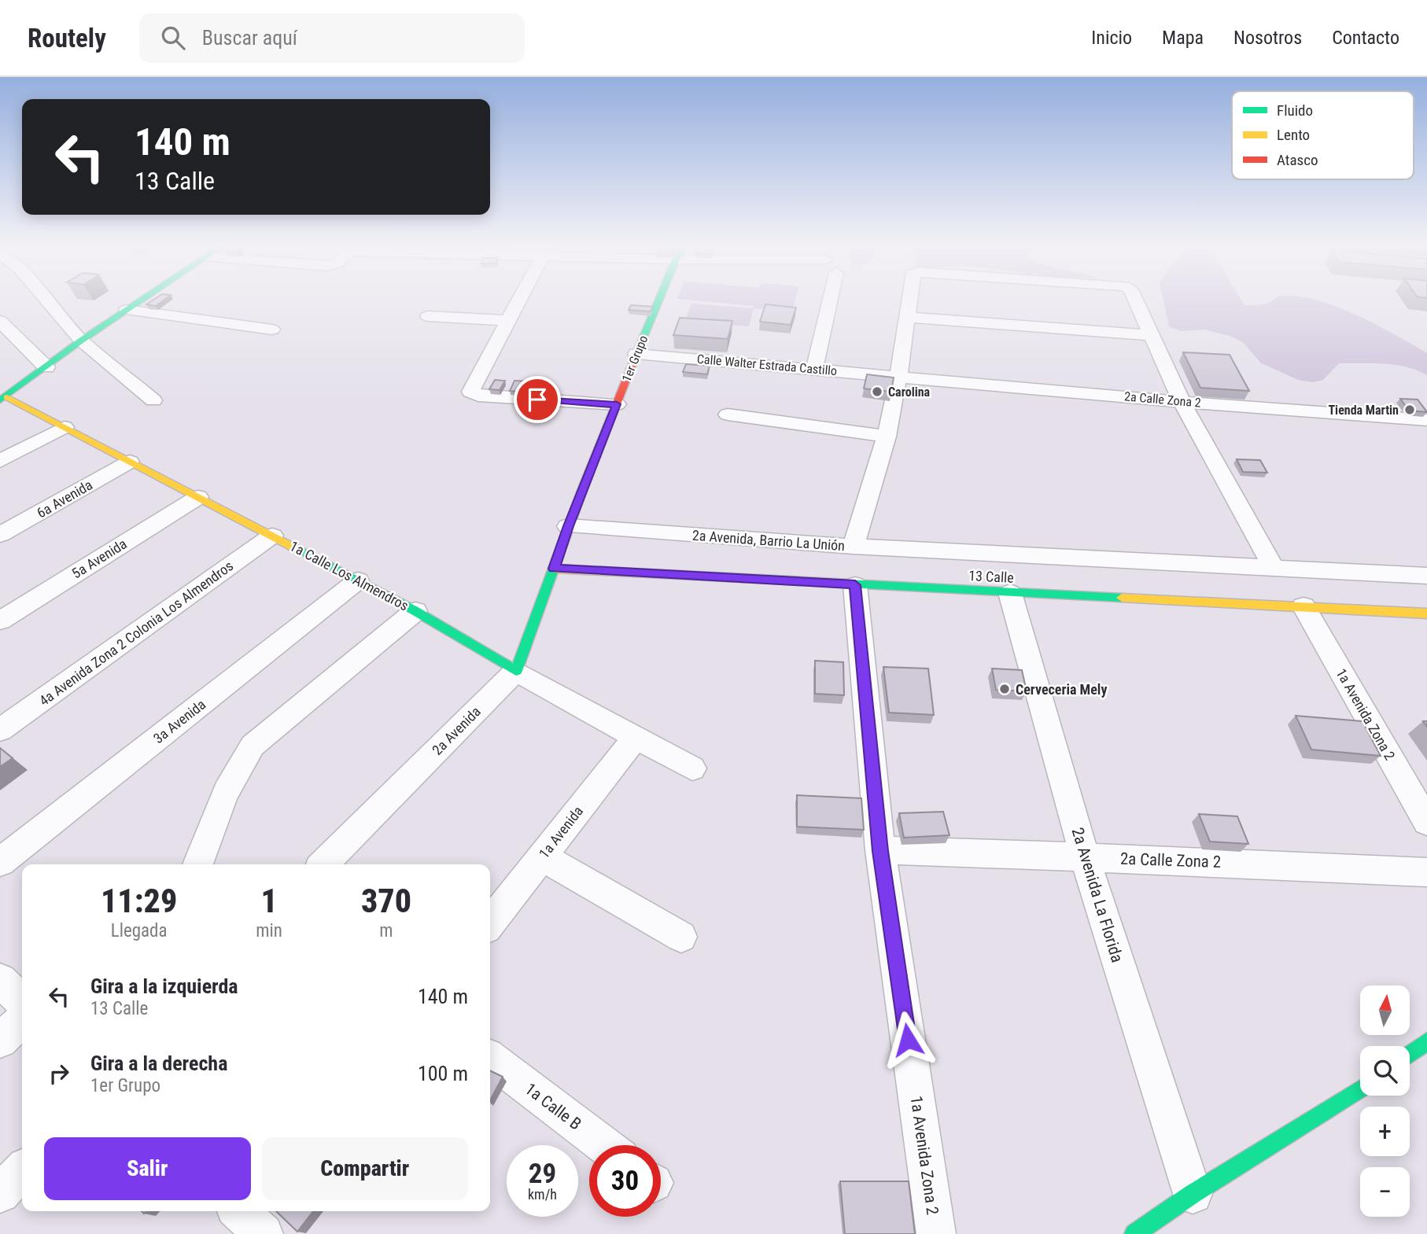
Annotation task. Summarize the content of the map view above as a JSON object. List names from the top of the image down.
{
  "streets": {
    "street": [
      "1er Grupo",
      "Calle Walter Estrada Castillo",
      "2a Calle Zona 2",
      "6a Avenida",
      "2a Avenida, Barrio La Unión",
      "5a Avenida",
      "1a Calle Los Almendros",
      "13 Calle",
      "4a Avenida Zona 2 Colonia Los Almendros",
      "1a Avenida Zona 2",
      "3a Avenida",
      "2a Avenida",
      "1a Avenida",
      "2a Avenida La Florida",
      "1a Calle B"
    ]
  },
  "crossings": [
    ["1er Grupo", "Calle Walter Estrada Castillo"],
    ["1er Grupo", "2a Avenida, Barrio La Unión"],
    ["1er Grupo", "13 Calle"],
    ["1er Grupo", "2a Avenida"],
    ["Calle Walter Estrada Castillo", "2a Calle Zona 2"],
    ["Calle Walter Estrada Castillo", "2a Avenida, Barrio La Unión"],
    ["2a Calle Zona 2", "2a Avenida, Barrio La Unión"],
    ["2a Calle Zona 2", "1a Avenida Zona 2"],
    ["2a Calle Zona 2", "2a Avenida La Florida"],
    ["6a Avenida", "1a Calle Los Almendros"],
    ["5a Avenida", "1a Calle Los Almendros"],
    ["1a Calle Los Almendros", "4a Avenida Zona 2 Colonia Los Almendros"],
    ["1a Calle Los Almendros", "3a Avenida"],
    ["1a Calle Los Almendros", "2a Avenida"],
    ["1a Calle Los Almendros", "1a Avenida"],
    ["13 Calle", "1a Avenida Zona 2"],
    ["13 Calle", "2a Avenida"],
    ["13 Calle", "2a Avenida La Florida"]
  ],
  "places": ["Carolina", "Tienda Martin", "Cerveceria Mely"],
  "legend": ["Fluido", "Lento", "Atasco"],
  "north": "top",
  "page": {
    "header": "Routely",
    "search": "Buscar aquí",
    "nav": [
      "Inicio",
      "Mapa",
      "Nosotros",
      "Contacto"
    ],
    "turn": ["140 m", "13 Calle"],
    "eta": [
      "11:29",
      "Llegada",
      "1",
      "min",
      "370",
      "m"
    ],
    "list": [
      {
        "name": "Gira a la izquierda",
        "note": "13 Calle",
        "value": "140 m"
      },
      {
        "name": "Gira a la derecha",
        "note": "1er Grupo",
        "value": "100 m"
      }
    ],
    "map_buttons": ["+", "−"],
    "buttons": ["Salir", "Compartir"],
    "speed": "29 km/h",
    "limit": "30"
  }
}
